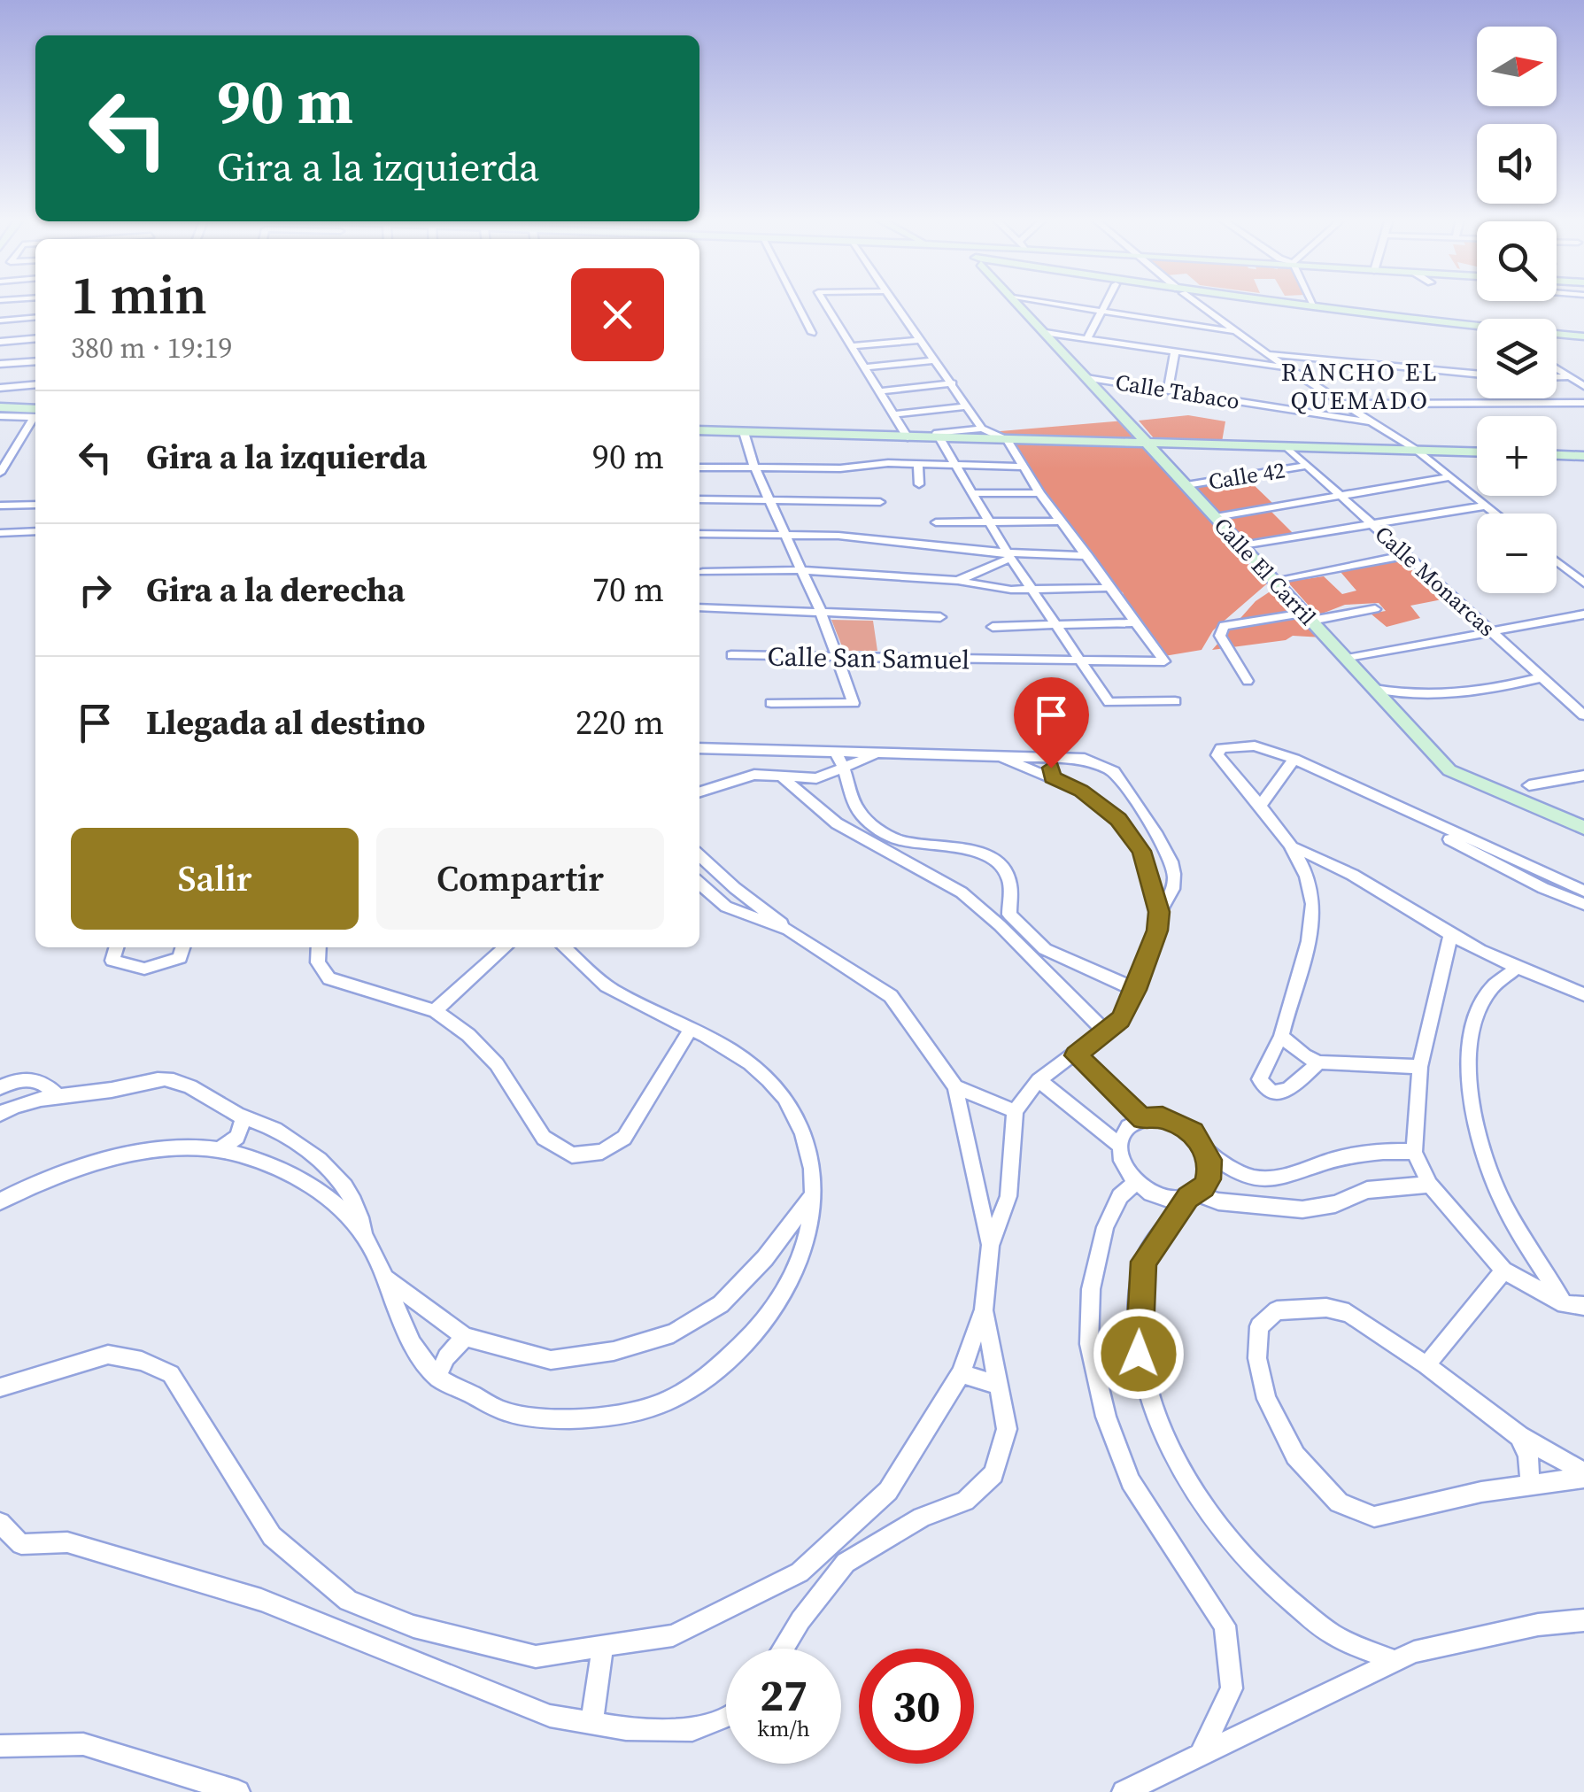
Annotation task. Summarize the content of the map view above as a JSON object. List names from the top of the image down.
{
  "streets": {
    "main road": ["Calle El Carril"],
    "street": [
      "Calle Tabaco",
      "Calle 42",
      "Calle Monarcas",
      "Calle San Samuel"
    ]
  },
  "crossings": [
    ["Calle Tabaco", "Calle El Carril"],
    ["Calle 42", "Calle El Carril"],
    ["Calle 42", "Calle Monarcas"]
  ],
  "districts": ["RANCHO EL QUEMADO"],
  "north": "right",
  "page": {
    "map_buttons": ["+", "−"],
    "turn": ["90 m", "Gira a la izquierda"],
    "heading": ["1 min", "380 m · 19:19"],
    "list": [
      {
        "name": "Gira a la izquierda",
        "value": "90 m"
      },
      {
        "name": "Gira a la derecha",
        "value": "70 m"
      },
      {
        "name": "Llegada al destino",
        "value": "220 m"
      }
    ],
    "buttons": ["Salir", "Compartir"],
    "speed": "27 km/h",
    "limit": "30"
  }
}
